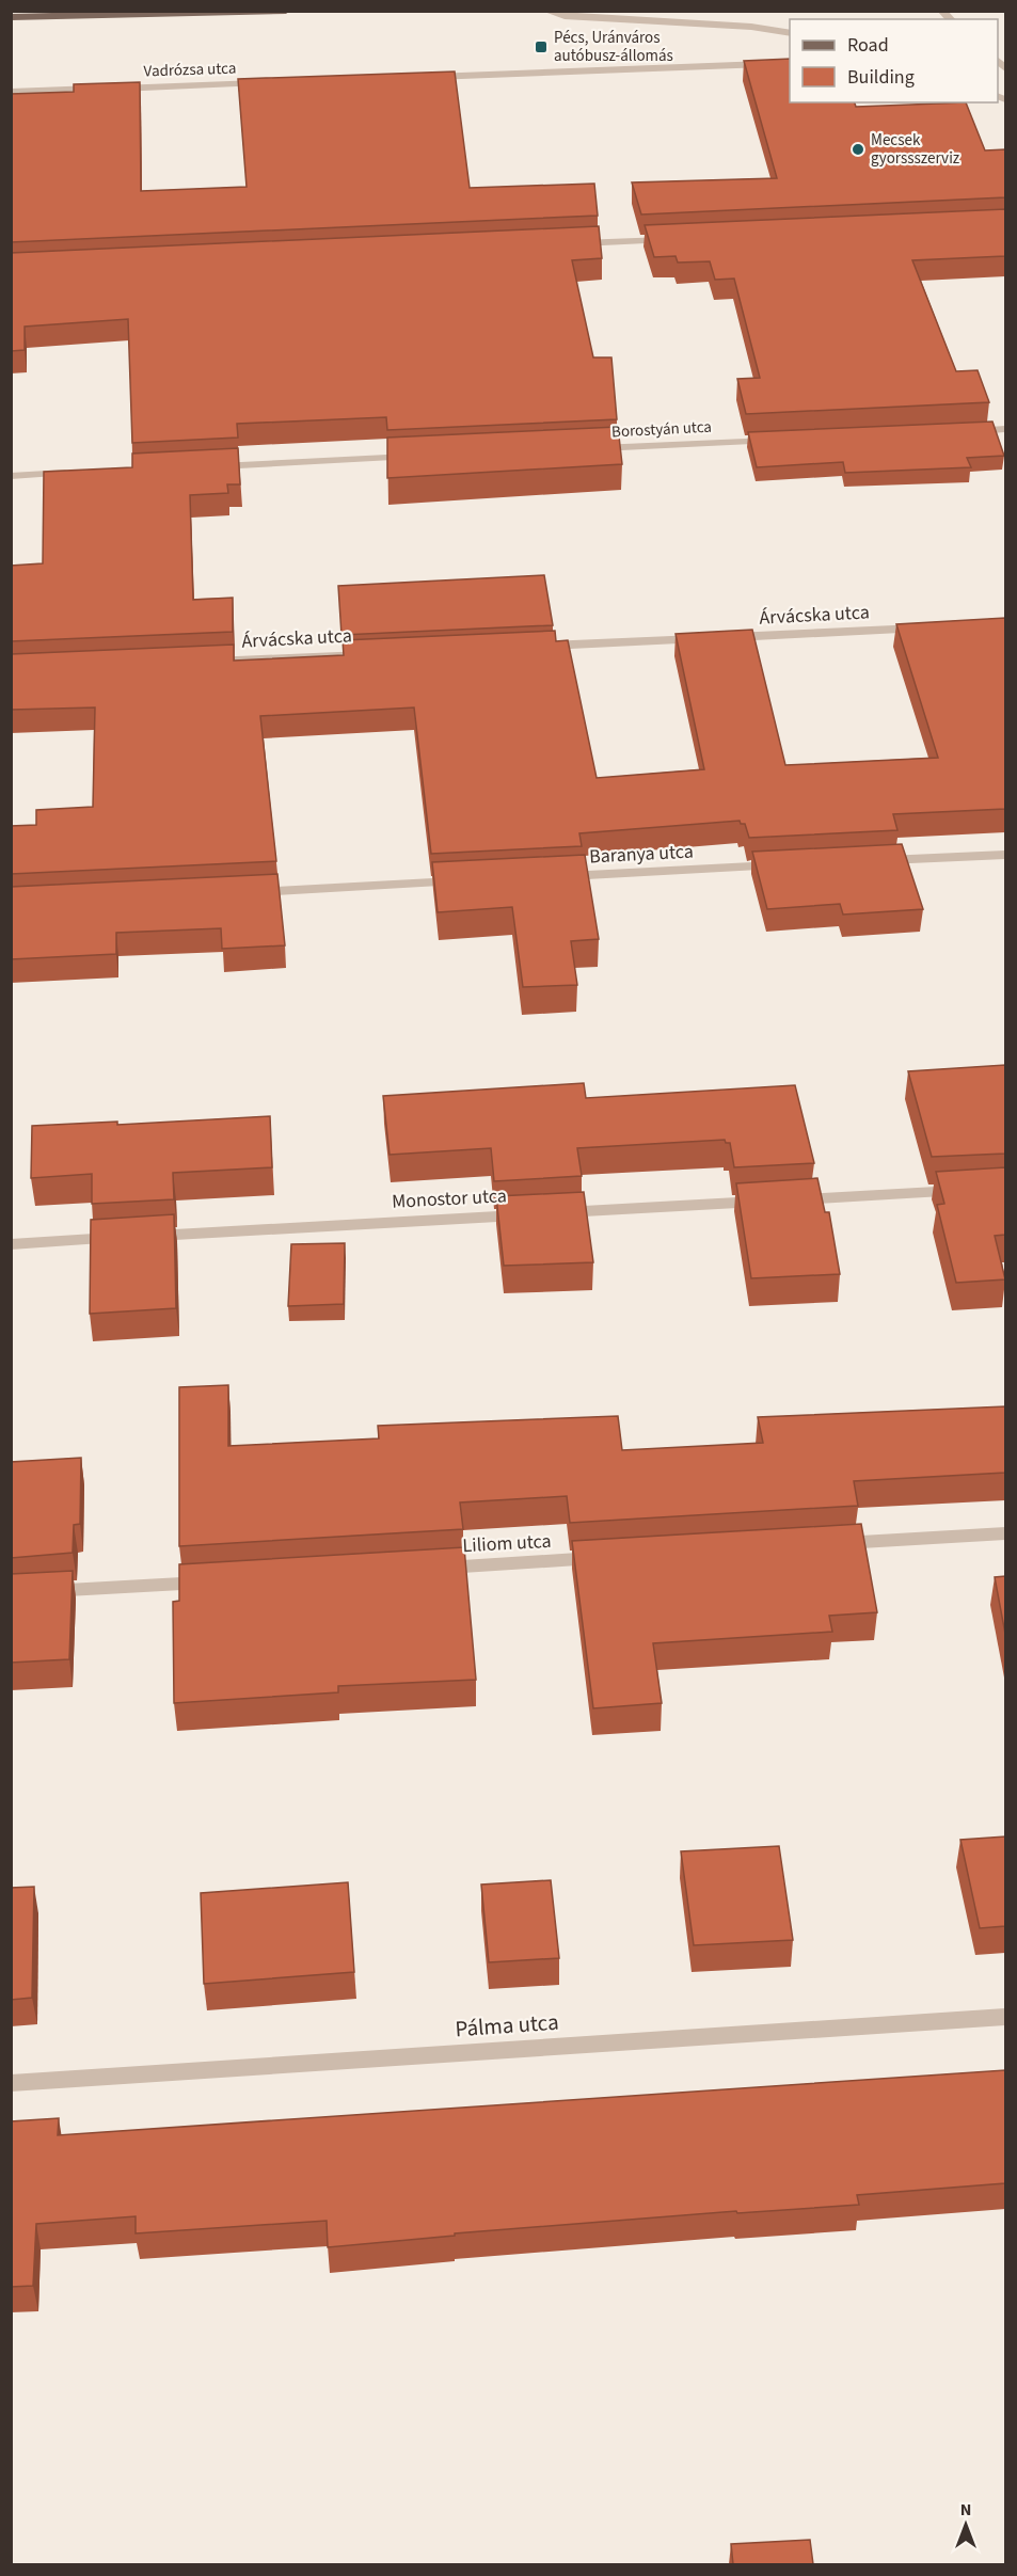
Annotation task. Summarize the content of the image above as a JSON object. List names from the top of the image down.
{
  "streets": {
    "street": [
      "Vadrózsa utca",
      "Borostyán utca",
      "Árvácska utca",
      "Baranya utca",
      "Monostor utca",
      "Liliom utca",
      "Pálma utca"
    ]
  },
  "places": {
    "transit": ["Pécs, Uránváros autóbusz-állomás"],
    "other": ["Mecsek gyorssszerviz"]
  },
  "legend": ["Road", "Building"],
  "north": "top"
}
